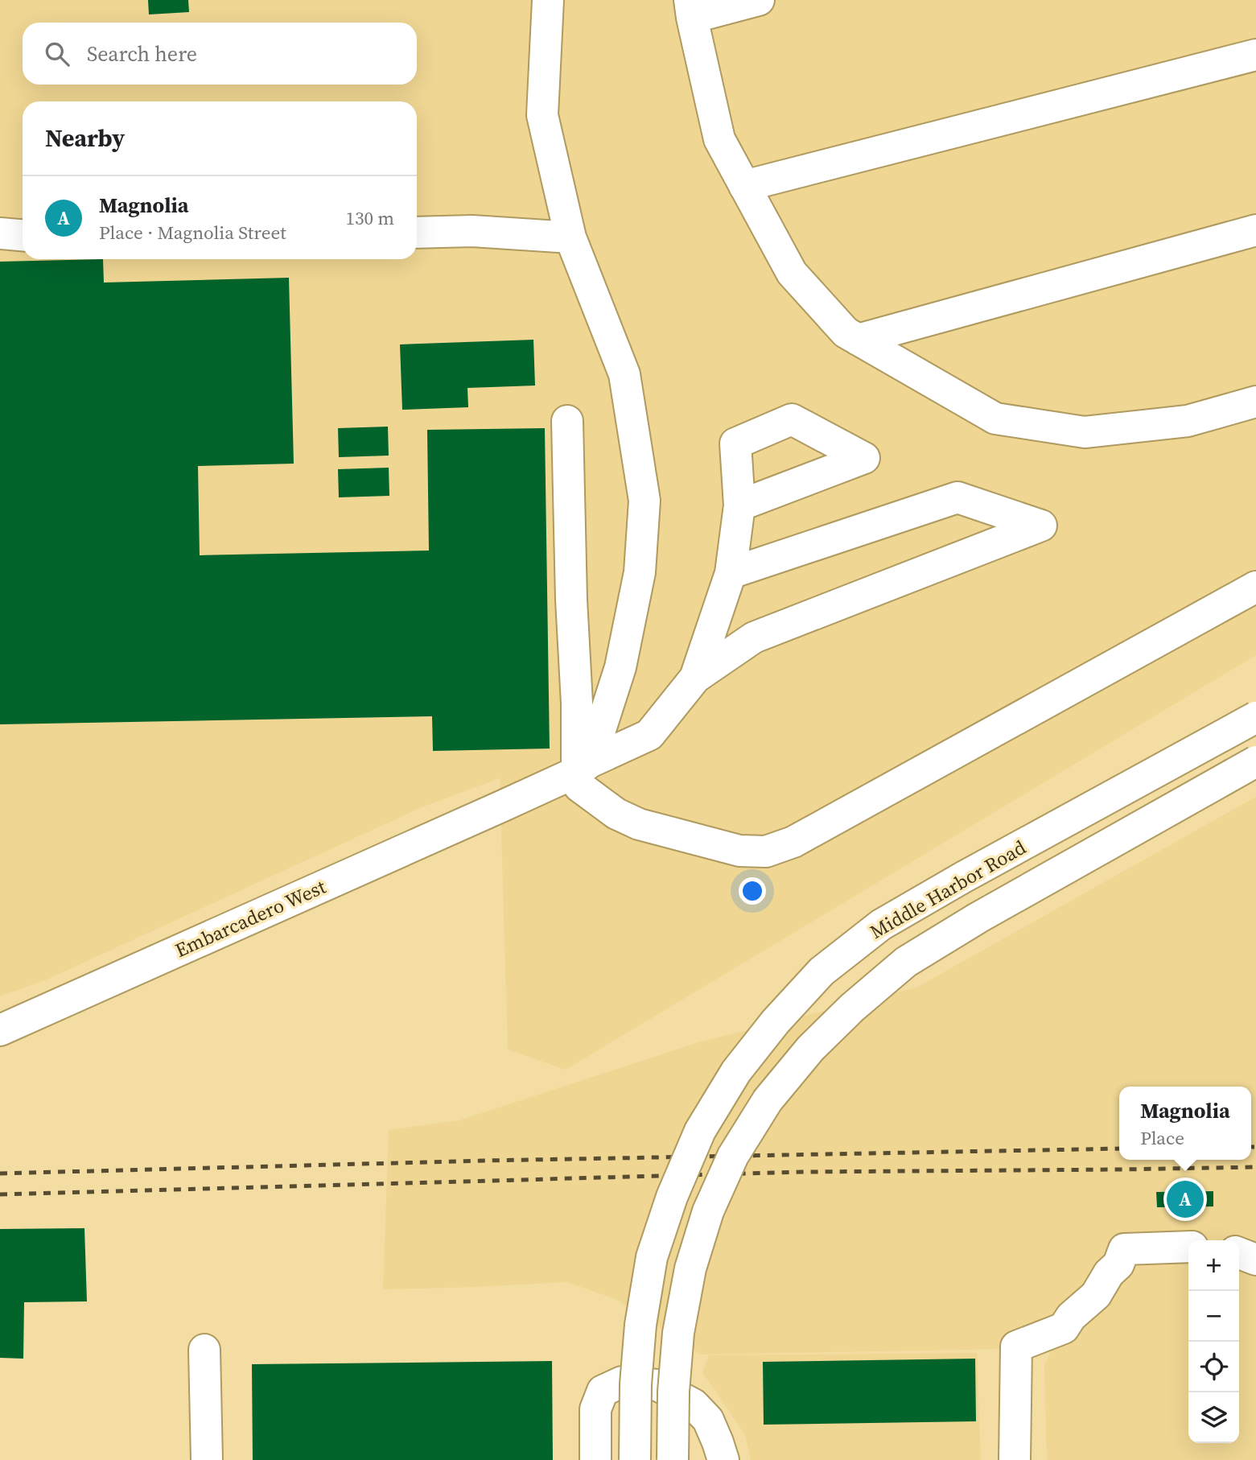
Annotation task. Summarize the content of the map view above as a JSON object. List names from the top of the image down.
{
  "streets": {
    "main road": ["Middle Harbor Road", "Embarcadero West"]
  },
  "page": {
    "search": "Search here",
    "heading": "Nearby",
    "list": [
      {
        "mark": "A",
        "name": "Magnolia",
        "note": "Place · Magnolia Street",
        "value": "130 m"
      }
    ],
    "popup": ["Magnolia", "Place"],
    "pins": "A",
    "map_buttons": ["+", "−"]
  }
}
